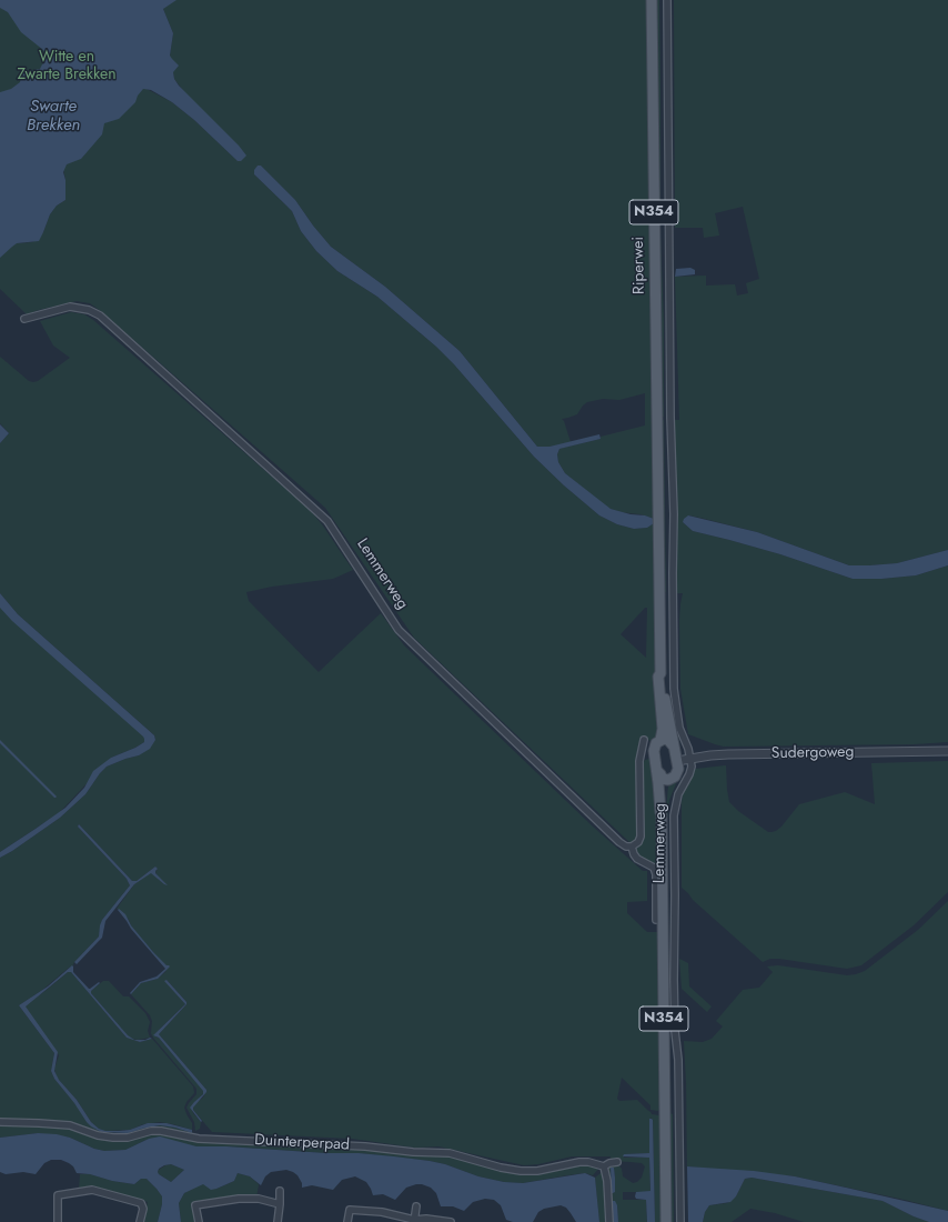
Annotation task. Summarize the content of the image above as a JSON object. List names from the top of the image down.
{
  "streets": {
    "main road": ["N354", "Riperwei", "Lemmerweg"],
    "street": ["Sudergoweg", "Duinterperpad"]
  },
  "crossings": [
    ["N354", "Riperwei"],
    ["N354", "Lemmerweg"],
    ["N354", "Sudergoweg"],
    ["Riperwei", "Lemmerweg"],
    ["Riperwei", "Sudergoweg"],
    ["Lemmerweg", "Sudergoweg"]
  ],
  "water": ["Swarte Brekken"],
  "parks": ["Witte en Zwarte Brekken"]
}
